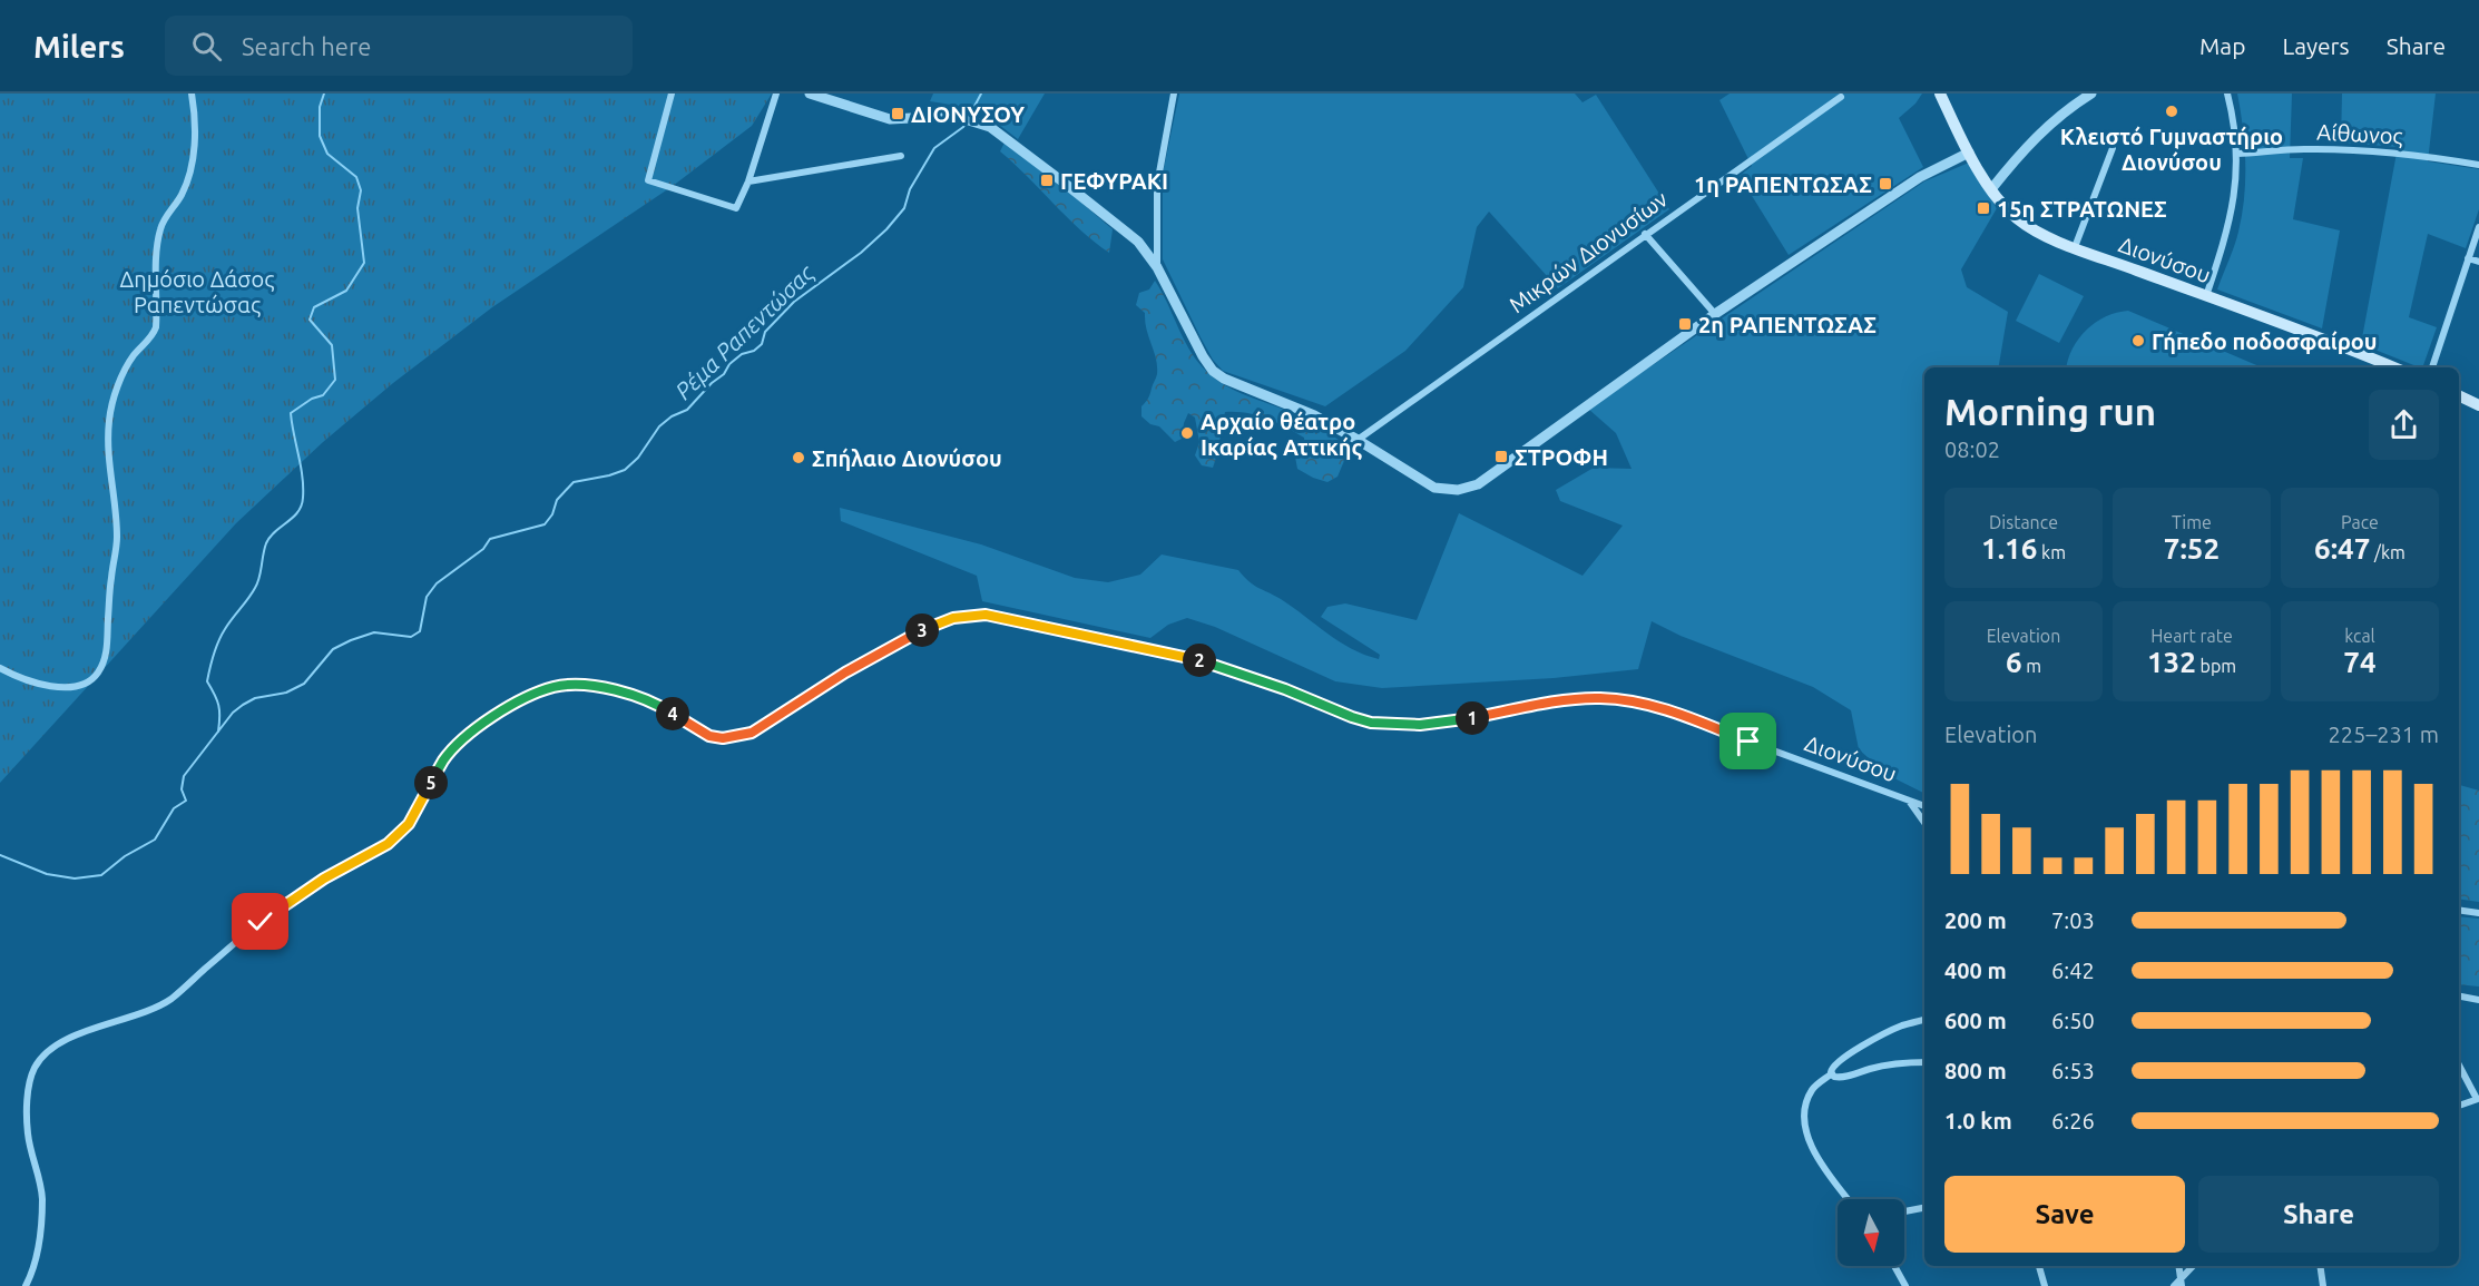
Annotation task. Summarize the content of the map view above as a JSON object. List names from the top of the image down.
{
  "streets": {
    "main road": ["Διονύσου"],
    "street": ["Αίθωνος", "Μικρών Διονυσίων"]
  },
  "water": ["Ρέμα Ραπεντώσας"],
  "parks": ["Δημόσιο Δάσος Ραπεντώσας"],
  "places": {
    "other": [
      "Κλειστό Γυμναστήριο Διονύσου",
      "Γήπεδο ποδοσφαίρου",
      "Αρχαίο θέατρο Ικαρίας Αττικής",
      "Σπήλαιο Διονύσου"
    ],
    "transit": [
      "ΔΙΟΝΥΣΟΥ",
      "ΓΕΦΥΡΑΚΙ",
      "1η ΡΑΠΕΝΤΩΣΑΣ",
      "15η ΣΤΡΑΤΩΝΕΣ",
      "2η ΡΑΠΕΝΤΩΣΑΣ",
      "ΣΤΡΟΦΗ"
    ]
  },
  "north": "bottom",
  "page": {
    "header": "Milers",
    "search": "Search here",
    "nav": ["Map", "Layers", "Share"],
    "heading": ["Morning run", "08:02"],
    "stats": [
      ["Distance", "1.16 km"],
      ["Time", "7:52"],
      ["Pace", "6:47 /km"],
      ["Elevation", "6 m"],
      ["Heart rate", "132 bpm"],
      ["kcal", "74"]
    ],
    "pins": [
      "3",
      "2",
      "4",
      "1",
      "5"
    ],
    "chart": ["Elevation", "225–231 m"],
    "list": [
      {
        "name": "200 m",
        "note": "7:03"
      },
      {
        "name": "400 m",
        "note": "6:42"
      },
      {
        "name": "600 m",
        "note": "6:50"
      },
      {
        "name": "800 m",
        "note": "6:53"
      },
      {
        "name": "1.0 km",
        "note": "6:26"
      }
    ],
    "buttons": ["Save", "Share"]
  }
}
